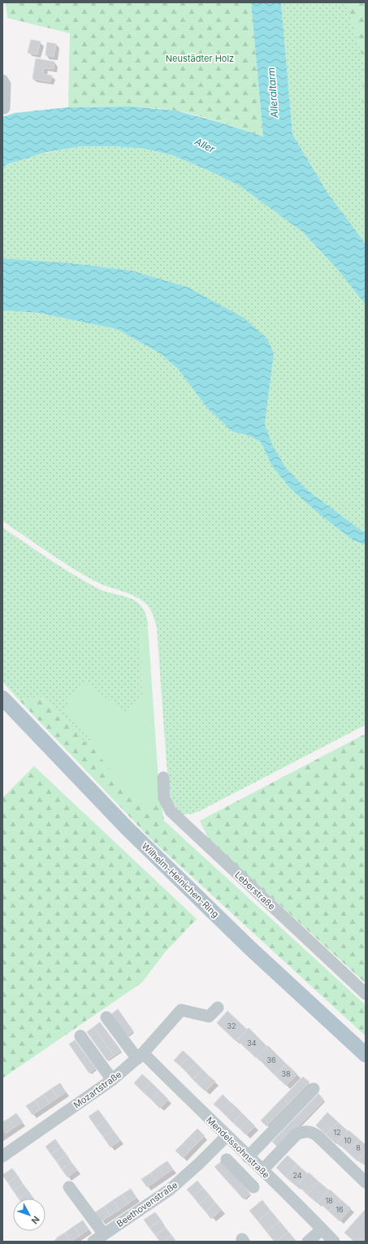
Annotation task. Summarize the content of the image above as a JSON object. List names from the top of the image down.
{
  "streets": {
    "main road": ["Wilhelm-Heinichen-Ring"],
    "street": [
      "Leberstraße",
      "Mozartstraße",
      "Mendelssohnstraße",
      "Beethovenstraße"
    ]
  },
  "crossings": [
    ["Mozartstraße", "Mendelssohnstraße"],
    ["Mendelssohnstraße", "Beethovenstraße"]
  ],
  "water": ["Alleraltarm", "Aller"],
  "parks": ["Neustädter Holz"],
  "house_numbers": [
    "32",
    "34",
    "36",
    "38",
    "12",
    "10",
    "8",
    "24",
    "18",
    "16"
  ],
  "north": "bottom right"
}
